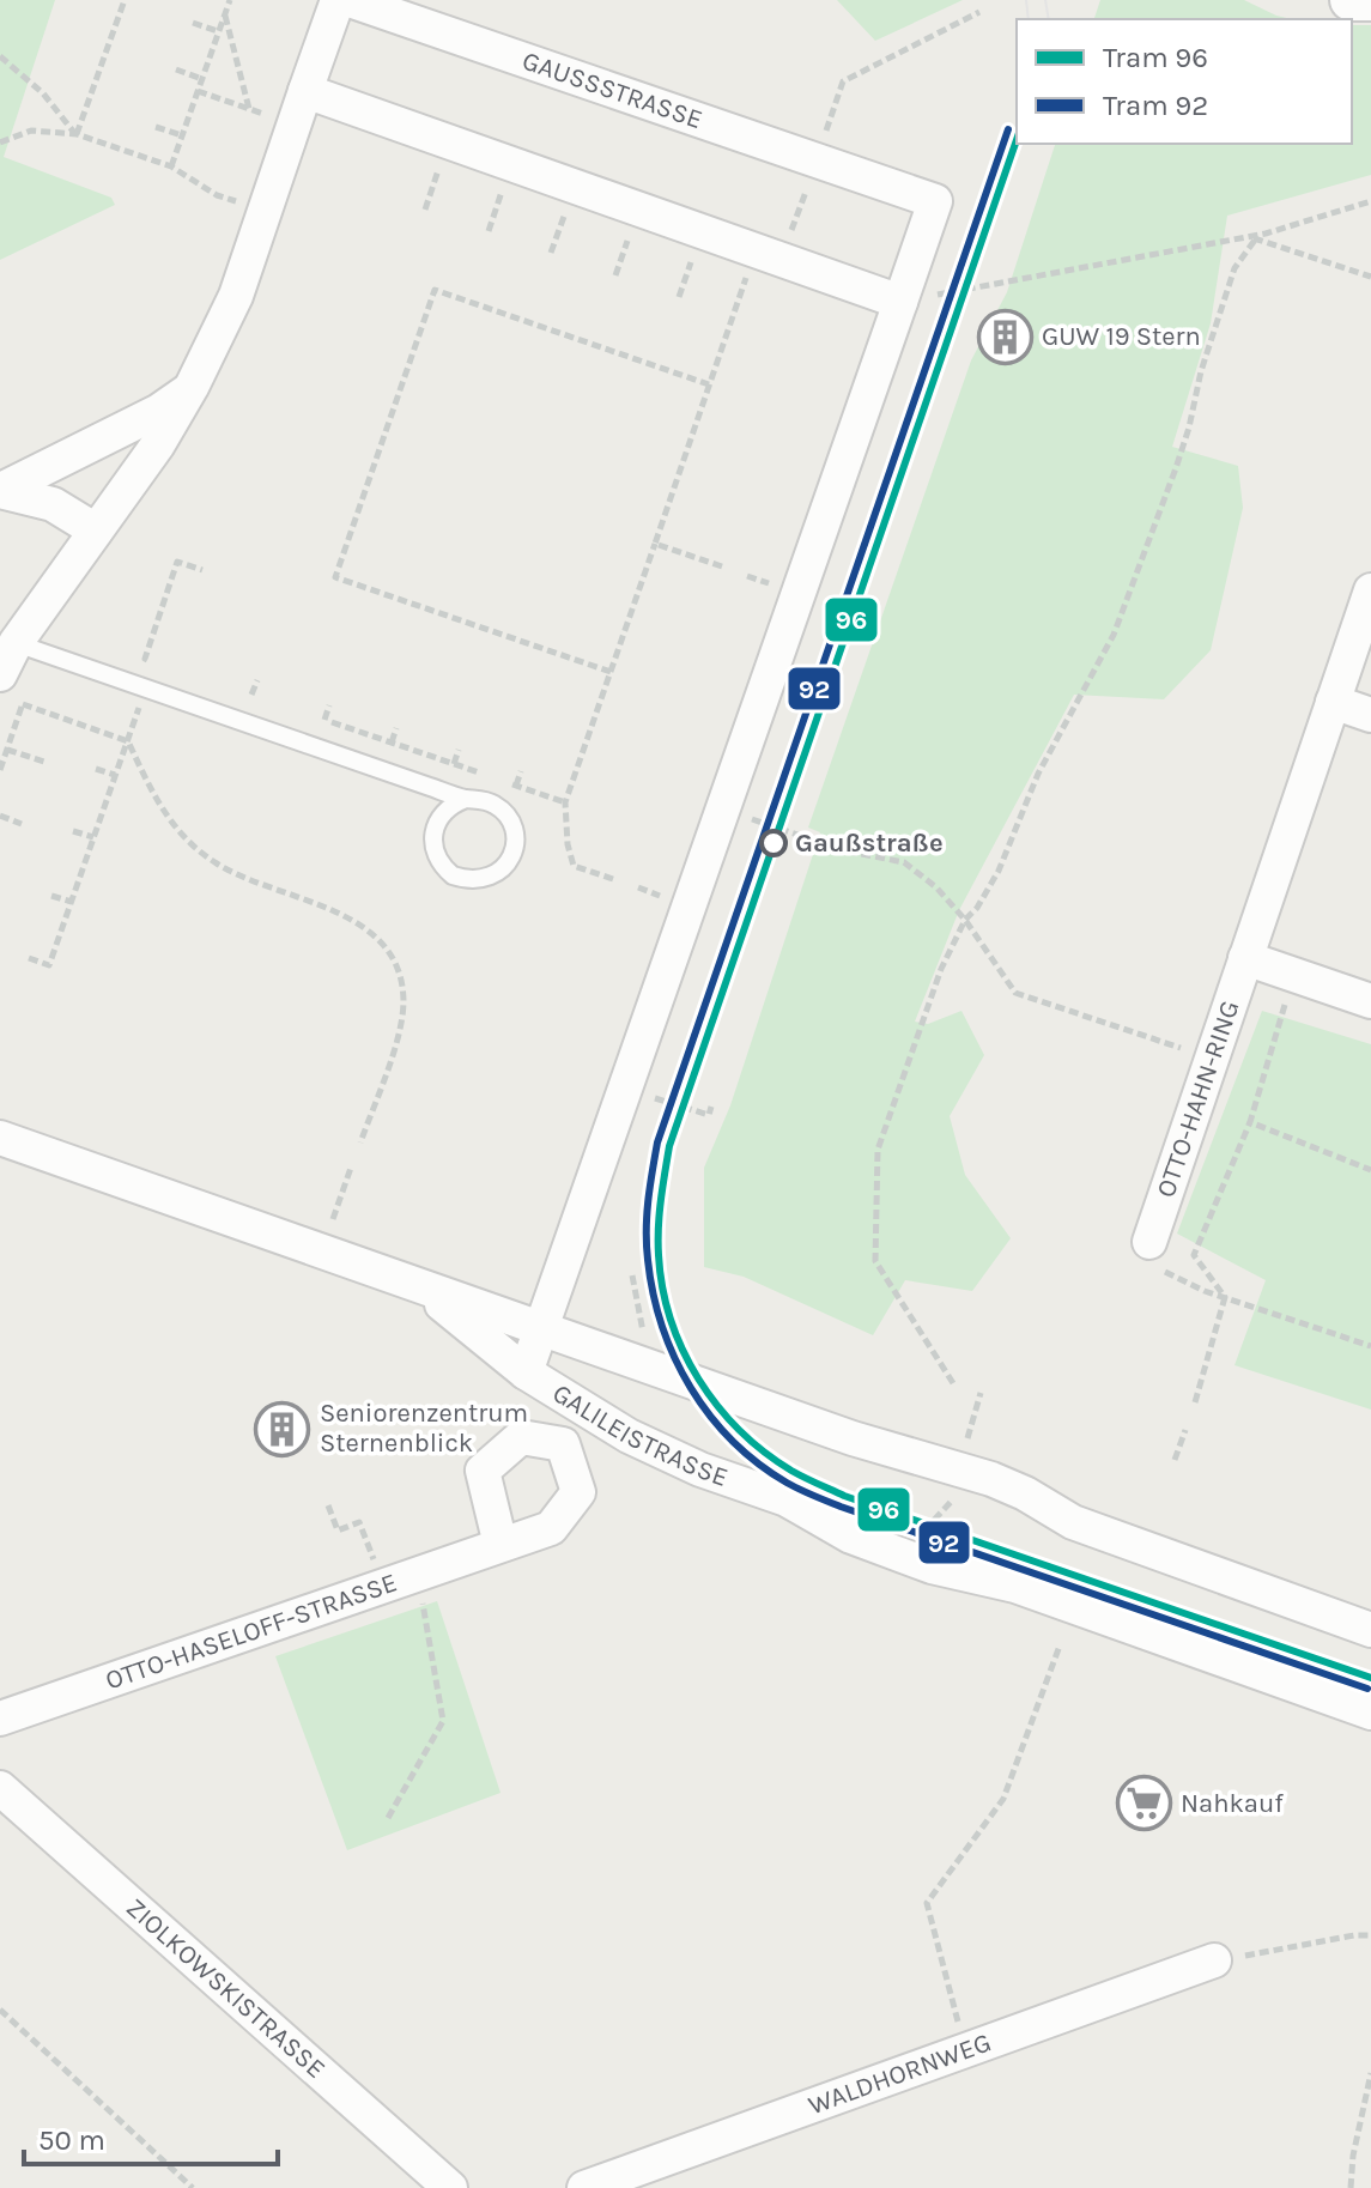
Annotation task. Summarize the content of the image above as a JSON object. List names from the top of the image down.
{
  "streets": {
    "street": [
      "GAUSSSTRASSE",
      "OTTO-HAHN-RING",
      "GALILEISTRASSE",
      "OTTO-HASELOFF-STRASSE",
      "ZIOLKOWSKISTRASSE",
      "WALDHORNWEG"
    ]
  },
  "crossings": [
    ["GAUSSSTRASSE", "GALILEISTRASSE"]
  ],
  "places": {
    "building": ["GUW 19 Stern", "Seniorenzentrum Sternenblick"],
    "other": ["Gaußstraße"],
    "supermarket": ["Nahkauf"]
  },
  "lines": ["tram line 92", "tram line 96"],
  "legend": ["Tram 96", "Tram 92"],
  "scale_bar": "50 m"
}
